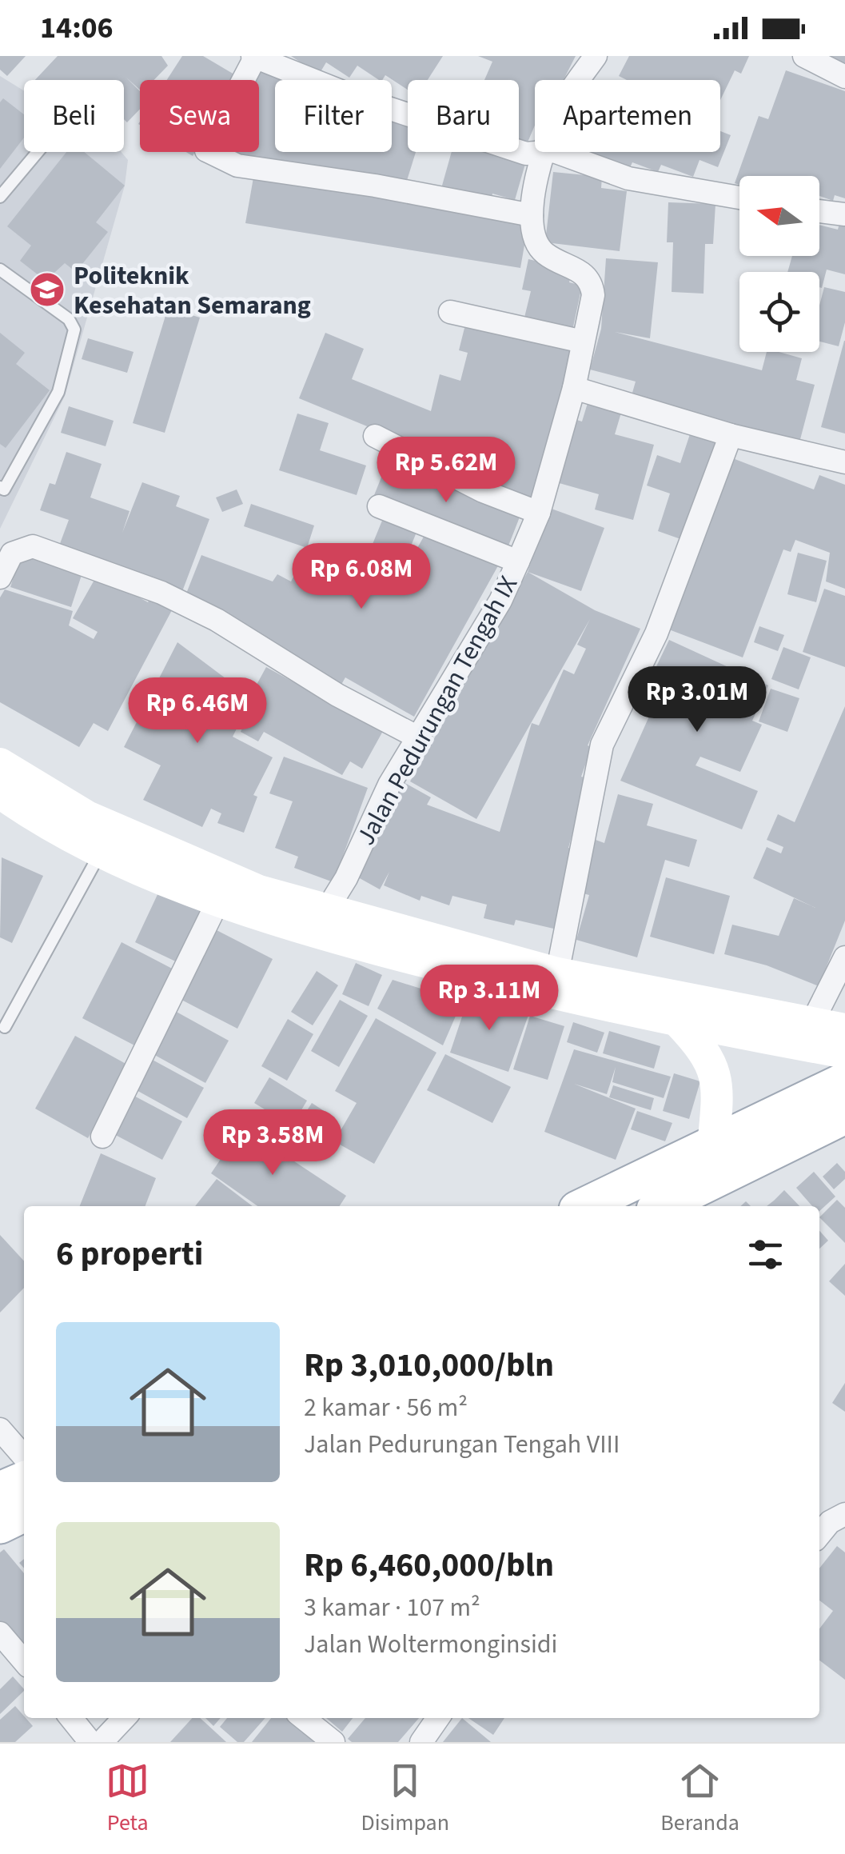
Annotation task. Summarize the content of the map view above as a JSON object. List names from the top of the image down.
{
  "streets": {
    "street": ["Jalan Pedurungan Tengah IX"]
  },
  "places": {
    "school or university": ["Politeknik Kesehatan Semarang"]
  },
  "north": "left",
  "page": {
    "status": "14:06",
    "chip": [
      "Beli",
      "Sewa",
      "Filter",
      "Baru",
      "Apartemen"
    ],
    "price": [
      "Rp 5.62M",
      "Rp 6.08M",
      "Rp 3.01M",
      "Rp 6.46M",
      "Rp 3.11M",
      "Rp 3.58M"
    ],
    "heading": "6 properti",
    "list": [
      {
        "name": "Rp 3,010,000/bln",
        "note": "2 kamar · 56 m² · Jalan Pedurungan Tengah VIII"
      },
      {
        "name": "Rp 6,460,000/bln",
        "note": "3 kamar · 107 m² · Jalan Woltermonginsidi"
      }
    ],
    "tabs": ["Peta", "Disimpan", "Beranda"]
  }
}
